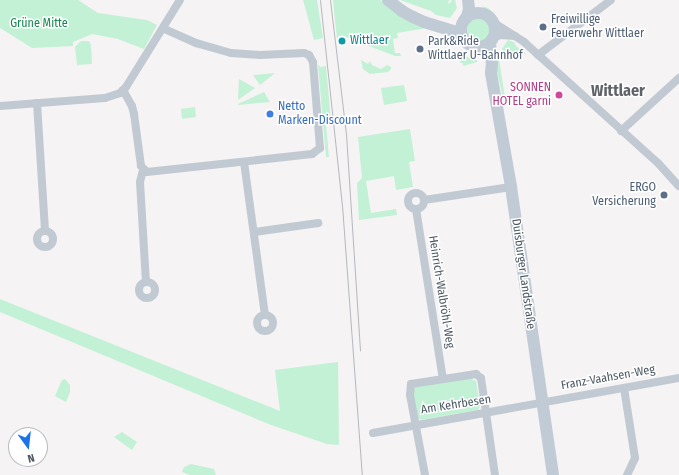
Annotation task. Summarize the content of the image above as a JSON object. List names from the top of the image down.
{
  "streets": {
    "main road": ["Duisburger Landstraße"],
    "street": ["Heinrich-Walbröhl-Weg", "Franz-Vaahsen-Weg", "Am Kehrbesen"]
  },
  "crossings": [
    ["Duisburger Landstraße", "Heinrich-Walbröhl-Weg"],
    ["Duisburger Landstraße", "Franz-Vaahsen-Weg"],
    ["Duisburger Landstraße", "Am Kehrbesen"],
    ["Franz-Vaahsen-Weg", "Am Kehrbesen"]
  ],
  "districts": ["Wittlaer"],
  "parks": ["Grüne Mitte"],
  "places": [
    "Freiwillige Feuerwehr Wittlaer",
    "Wittlaer",
    "Park&Ride Wittlaer U-Bahnhof",
    "SONNEN HOTEL garni",
    "Netto Marken-Discount",
    "ERGO Versicherung"
  ],
  "north": "bottom"
}
